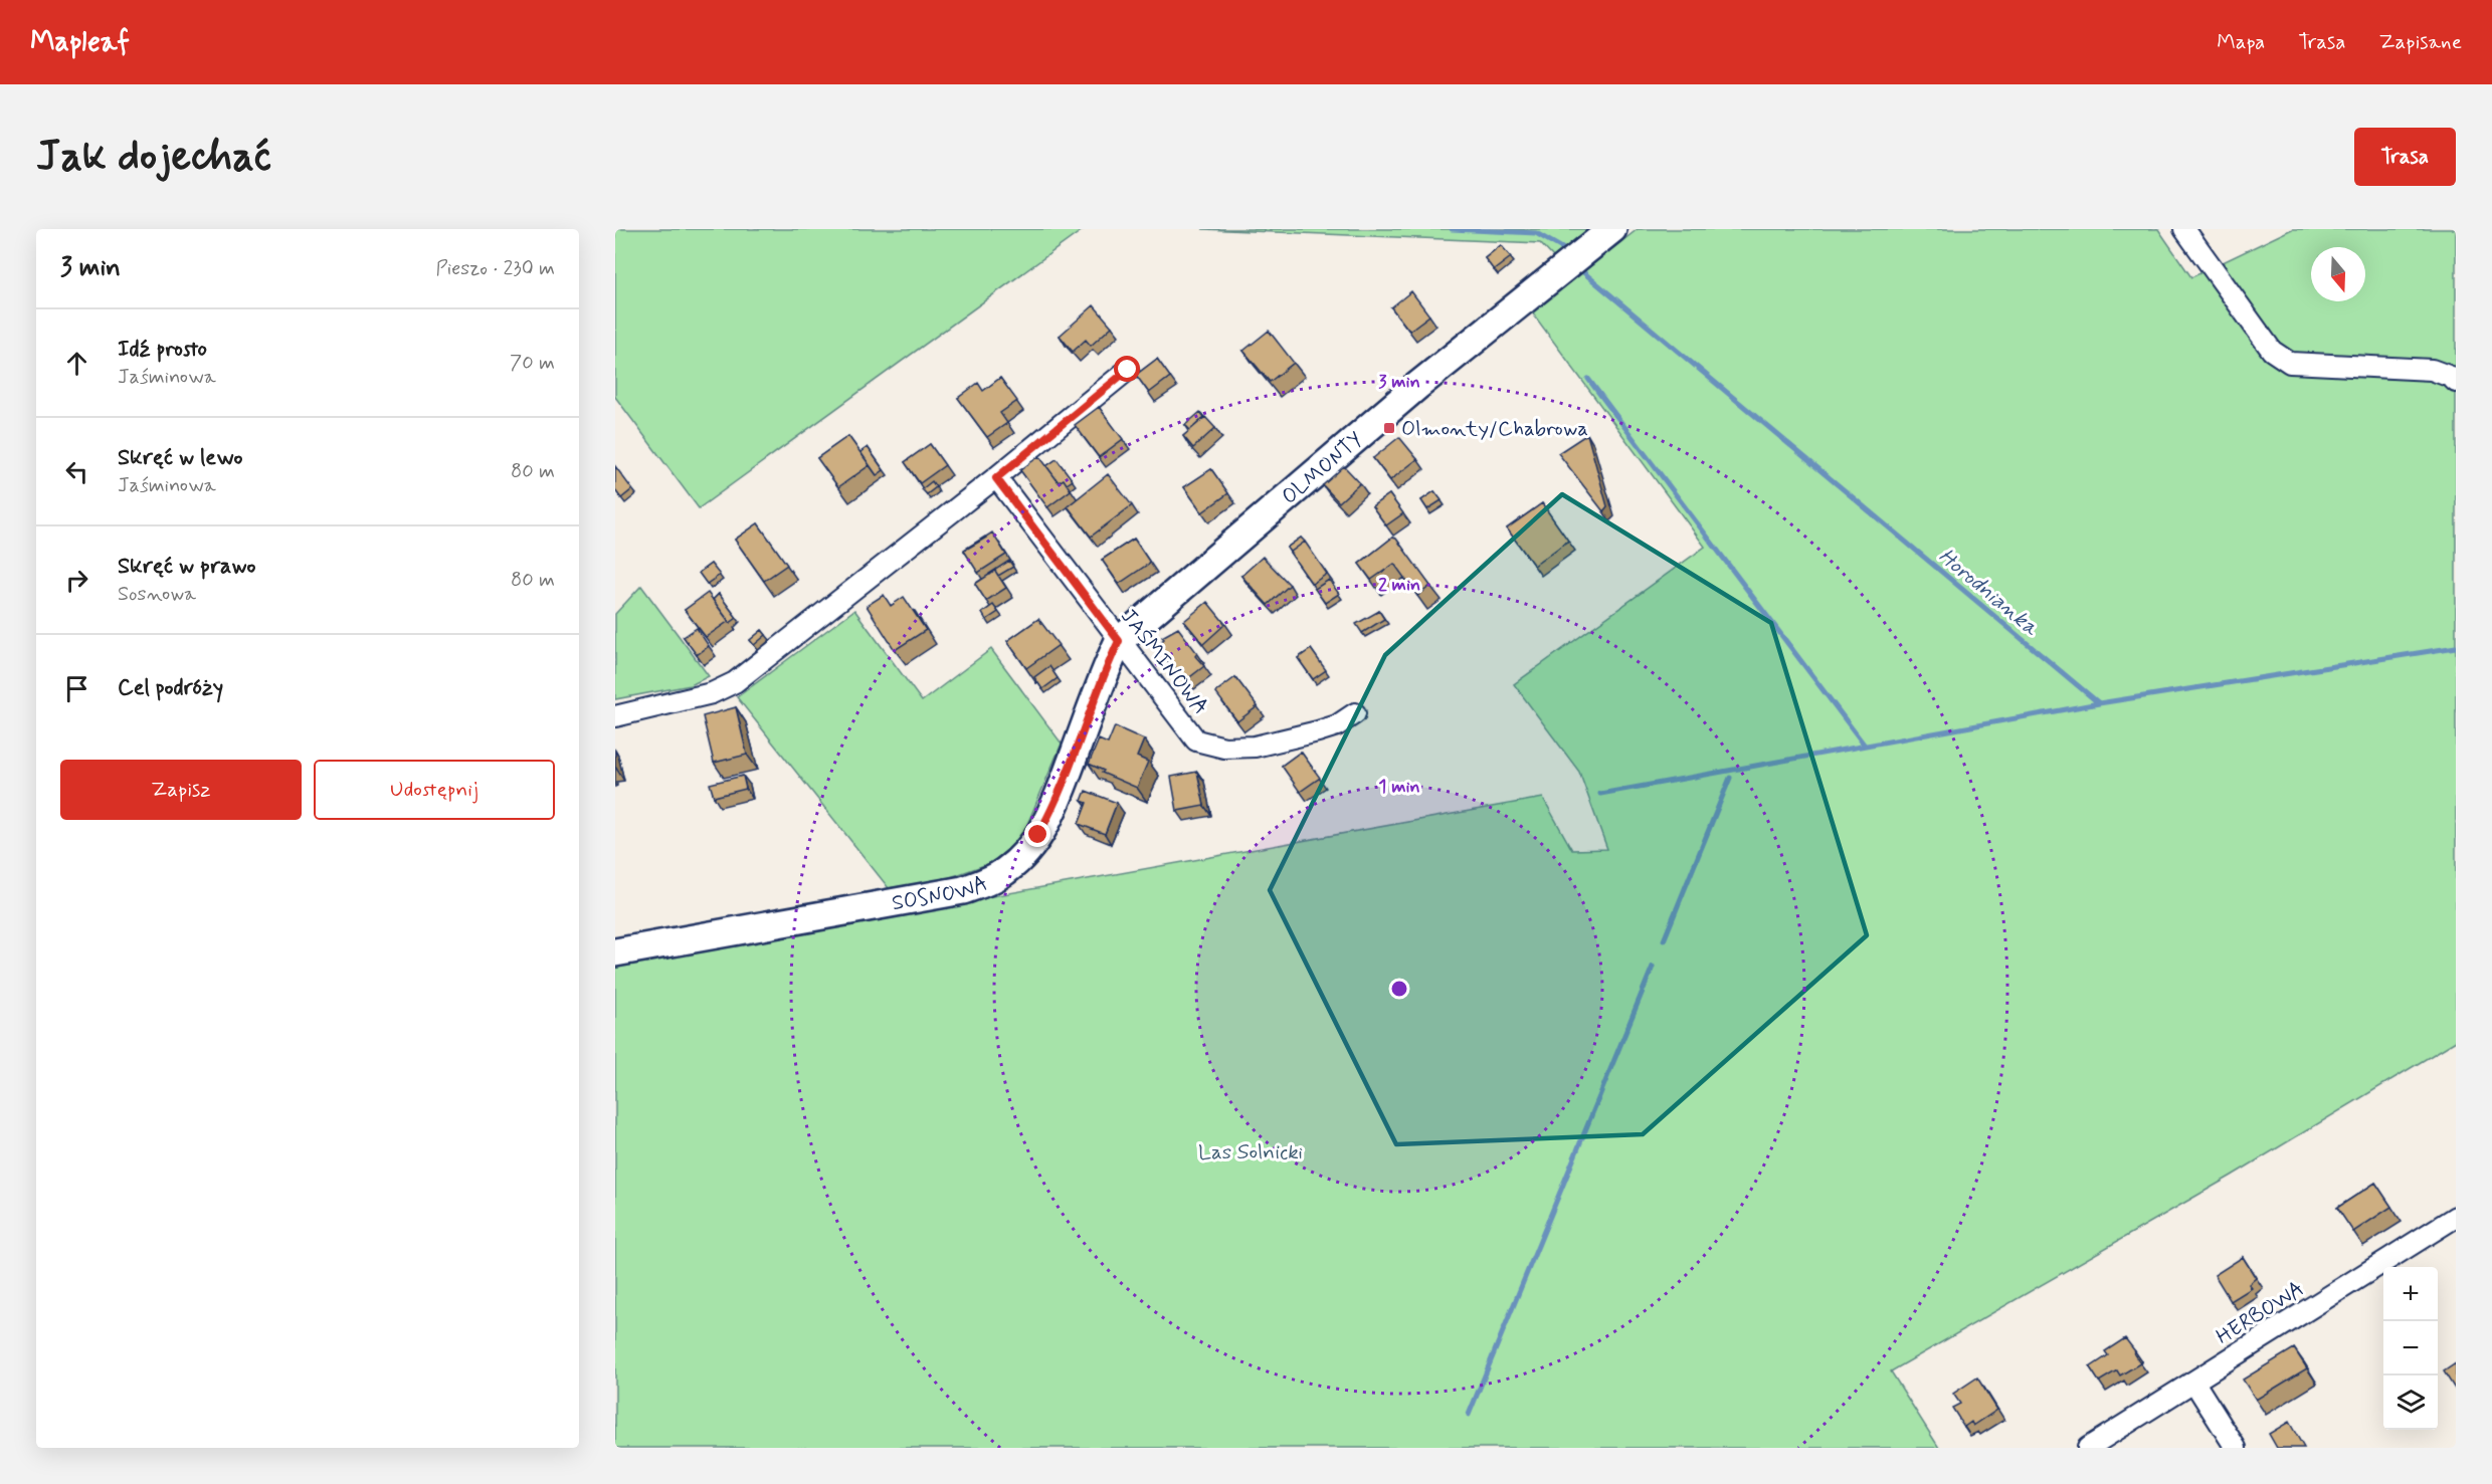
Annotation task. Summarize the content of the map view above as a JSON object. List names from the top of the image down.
{
  "streets": {
    "street": [
      "OLMONTY",
      "JAŚMINOWA",
      "SOSNOWA",
      "HERBOWA"
    ]
  },
  "crossings": [
    ["OLMONTY", "JAŚMINOWA"],
    ["OLMONTY", "SOSNOWA"],
    ["JAŚMINOWA", "SOSNOWA"]
  ],
  "water": ["Horodnianka"],
  "parks": ["Las Solnicki"],
  "places": {
    "transit": ["Olmonty/Chabrowa"]
  },
  "north": "bottom",
  "page": {
    "header": "Mapleaf",
    "nav": ["Mapa", "Trasa", "Zapisane"],
    "buttons": [
      "Trasa",
      ["Zapisz", "Udostępnij"]
    ],
    "title": "Jak dojechać",
    "heading": ["3 min", "Pieszo · 230 m"],
    "list": [
      ["Idź prosto", "Jaśminowa", "70 m"],
      ["Skręć w lewo", "Jaśminowa", "80 m"],
      ["Skręć w prawo", "Sosnowa", "80 m"],
      "Cel podróży"
    ],
    "map_buttons": ["+", "−"]
  },
  "rings": ["3 min", "2 min", "1 min"]
}
